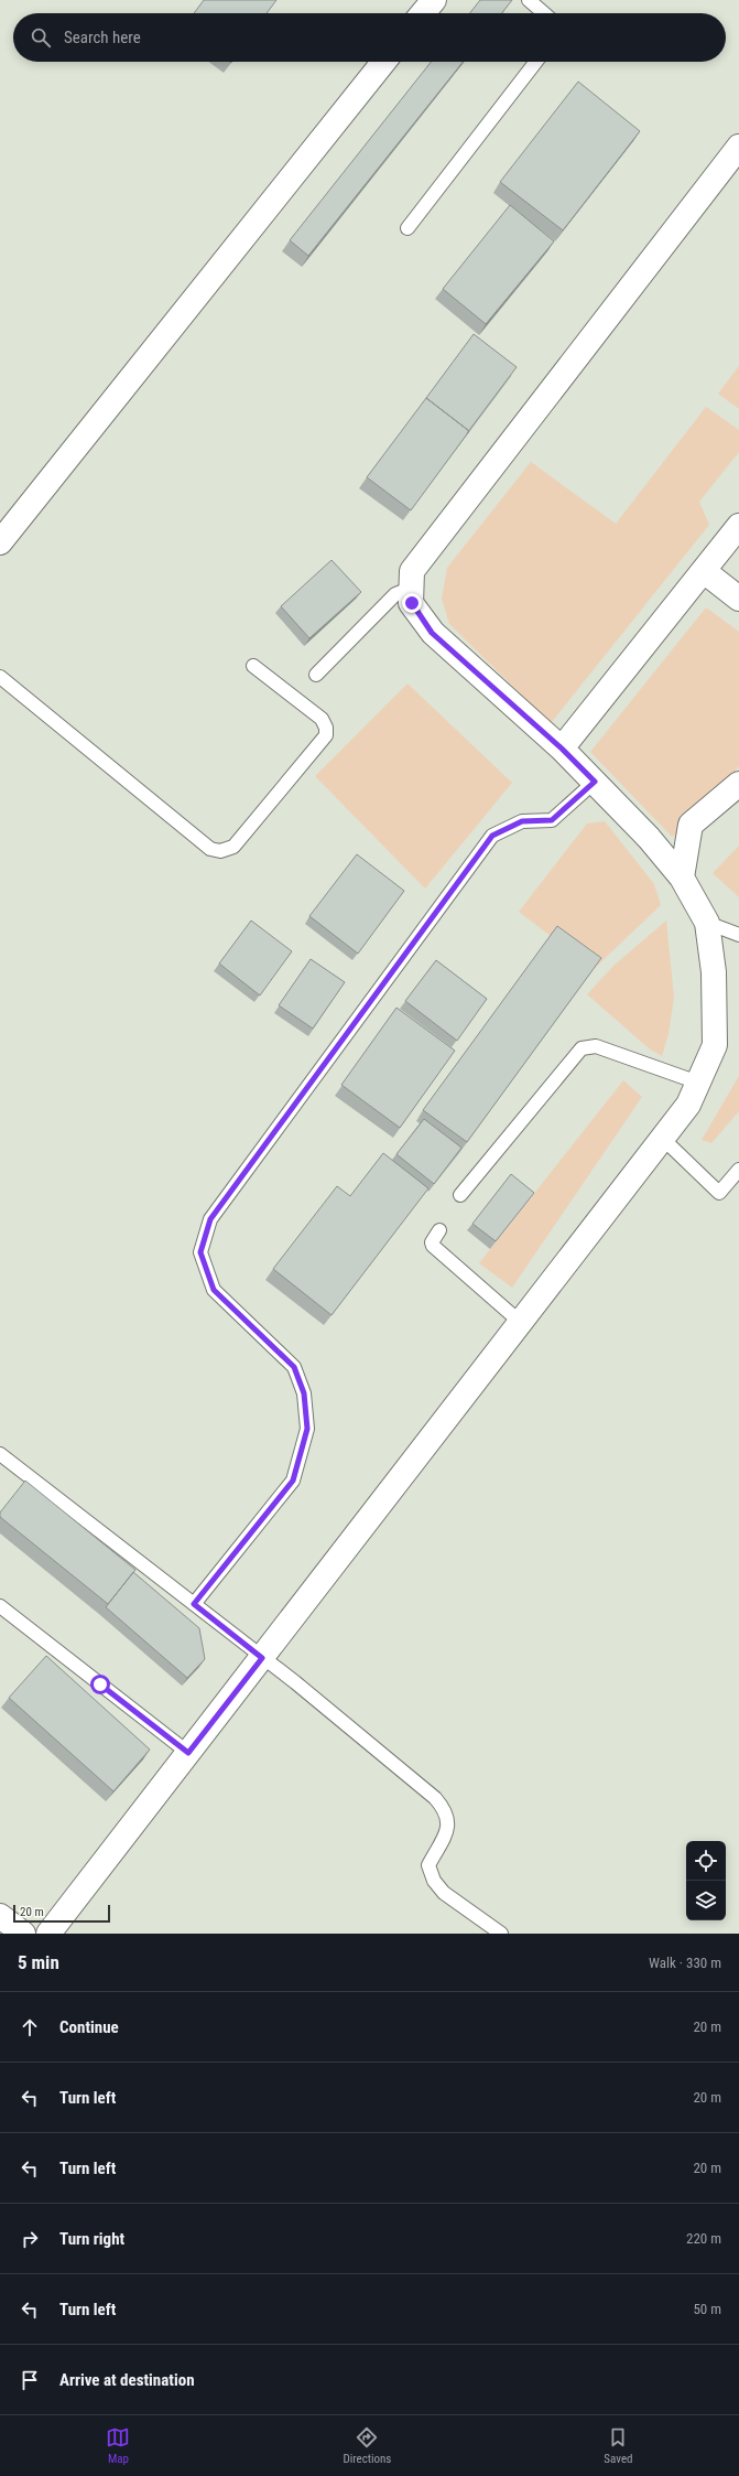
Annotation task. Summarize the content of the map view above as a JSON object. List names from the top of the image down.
{
  "scale_bar": "20 m",
  "page": {
    "search": "Search here",
    "scale": "20 m",
    "heading": ["5 min", "Walk · 330 m"],
    "list": [
      ["Continue", "20 m"],
      ["Turn left", "20 m"],
      ["Turn left", "20 m"],
      ["Turn right", "220 m"],
      ["Turn left", "50 m"],
      "Arrive at destination"
    ],
    "nav": ["Map", "Directions", "Saved"]
  }
}
